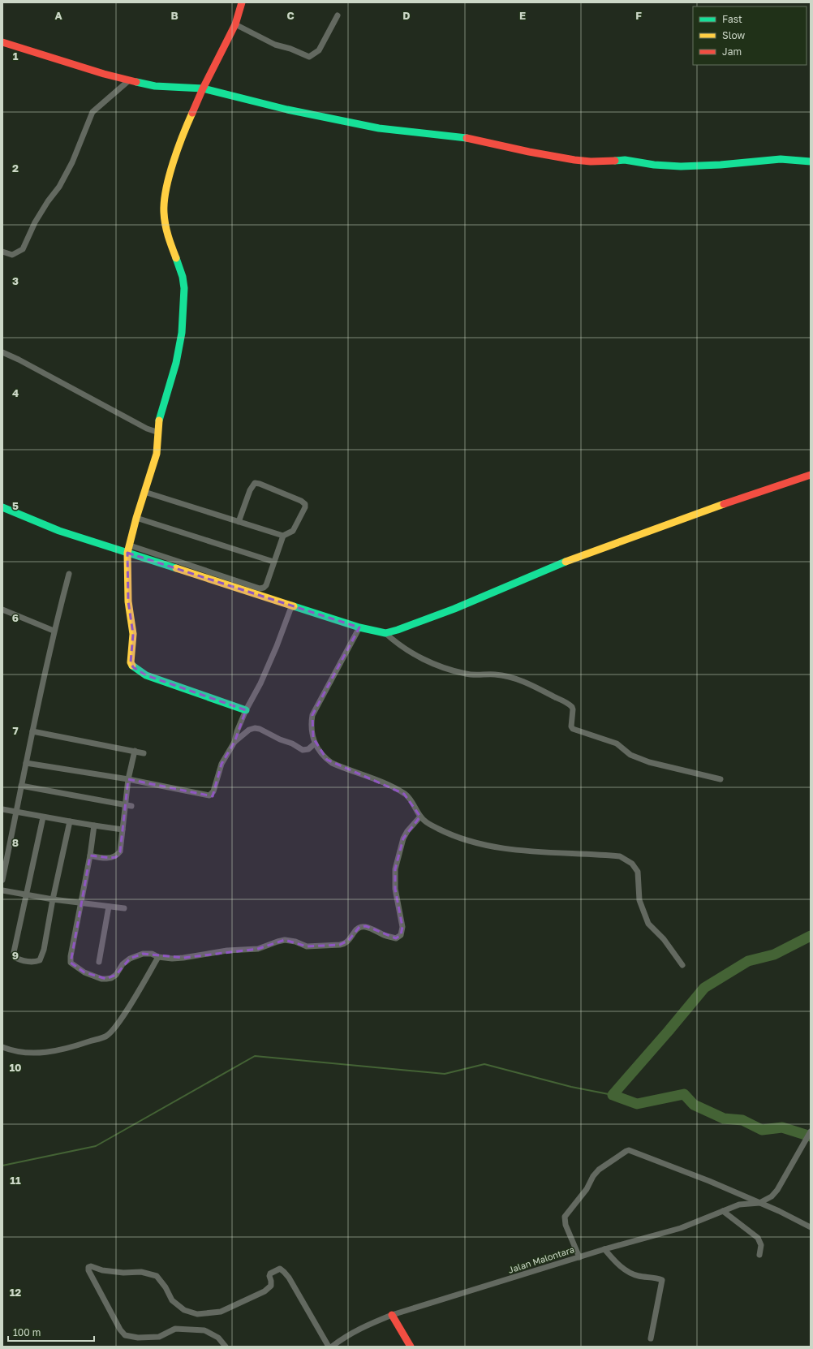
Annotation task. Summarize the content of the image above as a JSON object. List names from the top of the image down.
{
  "streets": {
    "street": ["Jalan Malontara"]
  },
  "legend": ["Fast", "Slow", "Jam"],
  "scale_bar": "100 m",
  "grid": {
    "columns": [
      "A",
      "B",
      "C",
      "D",
      "E",
      "F"
    ],
    "rows": [
      "1",
      "2",
      "3",
      "4",
      "5",
      "6",
      "7",
      "8",
      "9",
      "10",
      "11",
      "12"
    ]
  }
}
